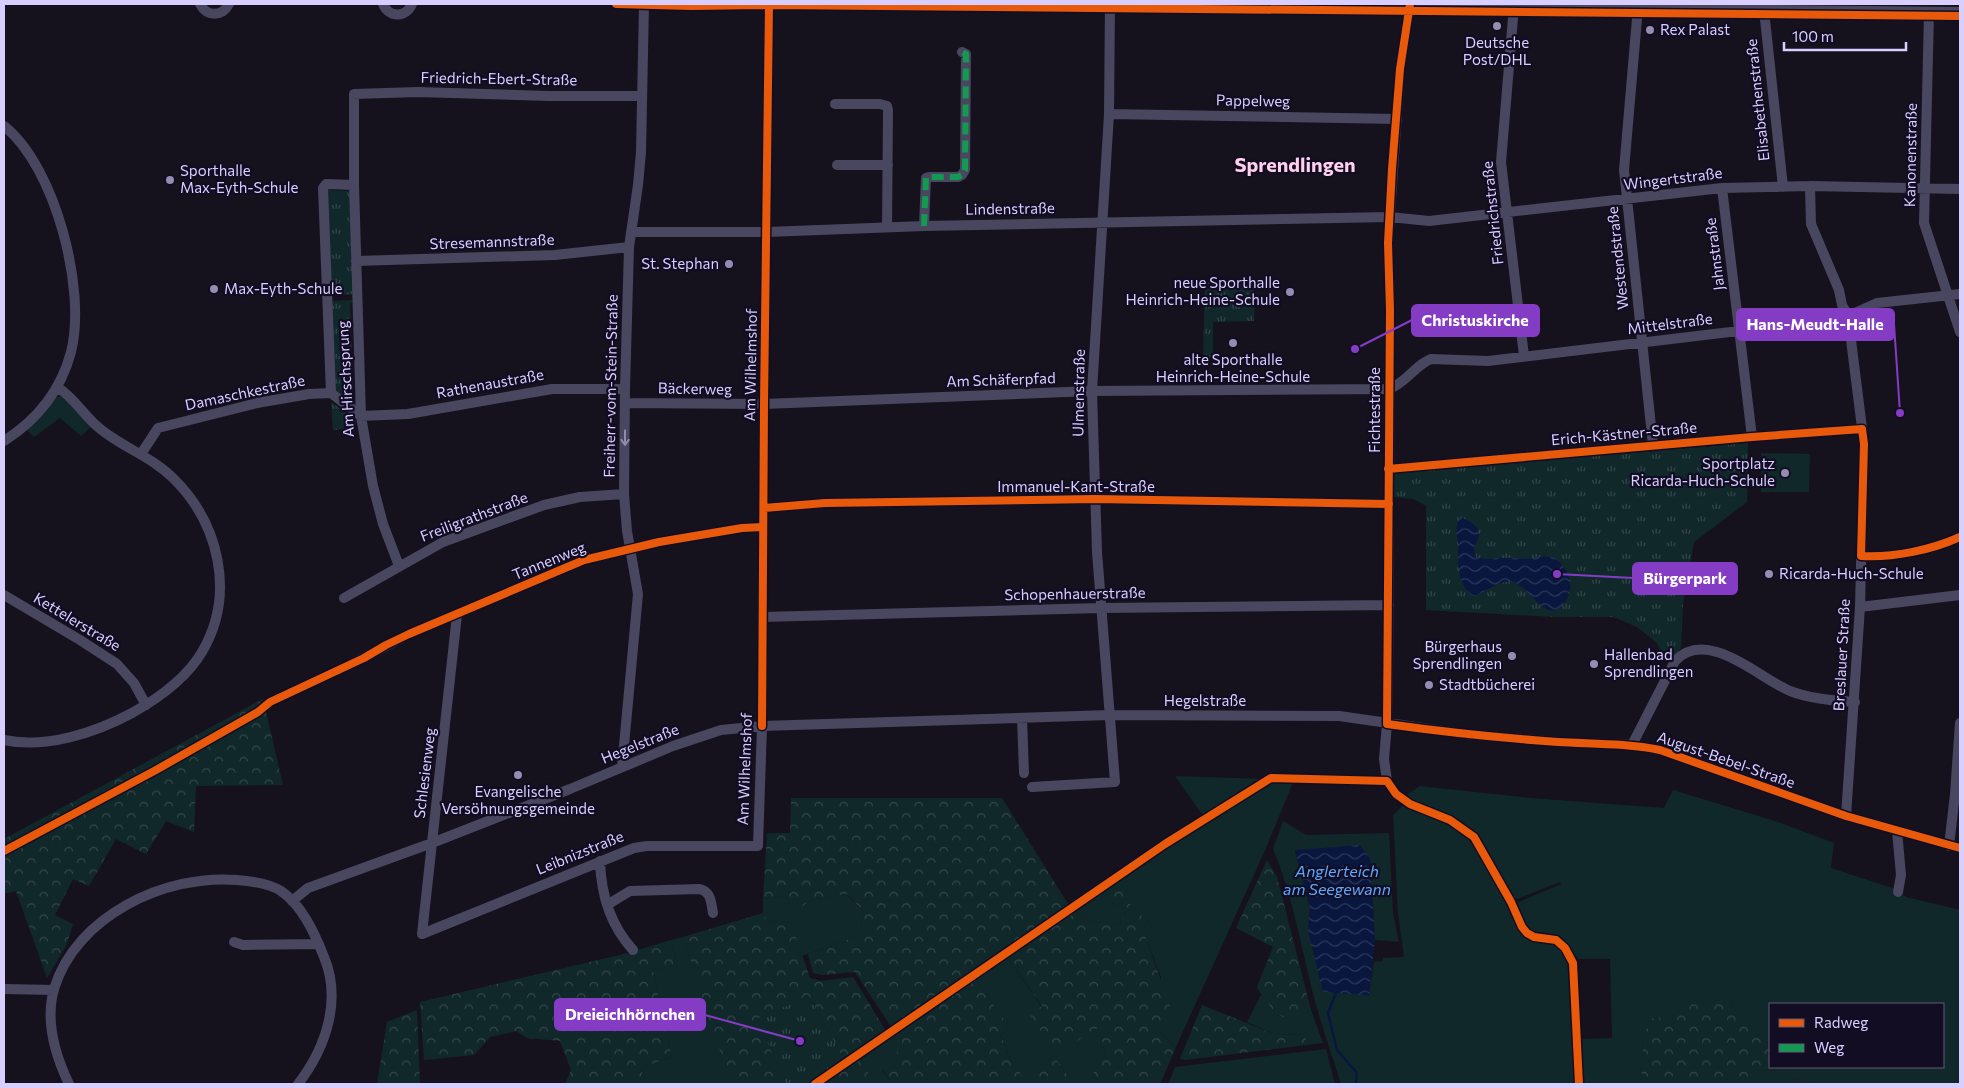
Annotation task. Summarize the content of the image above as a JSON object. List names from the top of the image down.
{
  "streets": {
    "street": [
      "Friedrich-Ebert-Straße",
      "Elisabethenstraße",
      "Pappelweg",
      "Kanonenstraße",
      "Wingertstraße",
      "Lindenstraße",
      "Friedrichstraße",
      "Stresemannstraße",
      "Jahnstraße",
      "Westendstraße",
      "Mittelstraße",
      "Am Wilhelmshof",
      "Am Hirschsprung",
      "Am Schäferpfad",
      "Rathenaustraße",
      "Freiherr-vom-Stein-Straße",
      "Bäckerweg",
      "Damaschkestraße",
      "Ulmenstraße",
      "Fichtestraße",
      "Erich-Kästner-Straße",
      "Immanuel-Kant-Straße",
      "Freiligrathstraße",
      "Tannenweg",
      "Schopenhauerstraße",
      "Kettelerstraße",
      "Breslauer Straße",
      "Hegelstraße",
      "August-Bebel-Straße",
      "Schlesienweg",
      "Leibnizstraße"
    ]
  },
  "crossings": [
    ["Friedrich-Ebert-Straße", "Am Hirschsprung"],
    ["Friedrich-Ebert-Straße", "Freiherr-vom-Stein-Straße"],
    ["Elisabethenstraße", "Wingertstraße"],
    ["Pappelweg", "Ulmenstraße"],
    ["Pappelweg", "Fichtestraße"],
    ["Kanonenstraße", "Wingertstraße"],
    ["Kanonenstraße", "Mittelstraße"],
    ["Wingertstraße", "Lindenstraße"],
    ["Wingertstraße", "Friedrichstraße"],
    ["Wingertstraße", "Jahnstraße"],
    ["Wingertstraße", "Westendstraße"],
    ["Wingertstraße", "Fichtestraße"],
    ["Wingertstraße", "Breslauer Straße"],
    ["Lindenstraße", "Am Wilhelmshof"],
    ["Lindenstraße", "Freiherr-vom-Stein-Straße"],
    ["Lindenstraße", "Ulmenstraße"],
    ["Lindenstraße", "Fichtestraße"],
    ["Friedrichstraße", "Mittelstraße"],
    ["Stresemannstraße", "Am Hirschsprung"],
    ["Stresemannstraße", "Freiherr-vom-Stein-Straße"],
    ["Jahnstraße", "Mittelstraße"],
    ["Jahnstraße", "Erich-Kästner-Straße"],
    ["Westendstraße", "Mittelstraße"],
    ["Westendstraße", "Erich-Kästner-Straße"],
    ["Mittelstraße", "Am Schäferpfad"],
    ["Mittelstraße", "Fichtestraße"],
    ["Mittelstraße", "Breslauer Straße"],
    ["Am Wilhelmshof", "Am Schäferpfad"],
    ["Am Wilhelmshof", "Bäckerweg"],
    ["Am Wilhelmshof", "Immanuel-Kant-Straße"],
    ["Am Wilhelmshof", "Tannenweg"],
    ["Am Wilhelmshof", "Schopenhauerstraße"],
    ["Am Wilhelmshof", "Hegelstraße"],
    ["Am Wilhelmshof", "Leibnizstraße"],
    ["Am Hirschsprung", "Rathenaustraße"],
    ["Am Hirschsprung", "Damaschkestraße"],
    ["Am Hirschsprung", "Freiligrathstraße"],
    ["Am Schäferpfad", "Bäckerweg"],
    ["Am Schäferpfad", "Ulmenstraße"],
    ["Am Schäferpfad", "Fichtestraße"],
    ["Rathenaustraße", "Freiherr-vom-Stein-Straße"],
    ["Freiherr-vom-Stein-Straße", "Bäckerweg"],
    ["Freiherr-vom-Stein-Straße", "Freiligrathstraße"],
    ["Freiherr-vom-Stein-Straße", "Tannenweg"],
    ["Freiherr-vom-Stein-Straße", "Hegelstraße"],
    ["Ulmenstraße", "Immanuel-Kant-Straße"],
    ["Ulmenstraße", "Schopenhauerstraße"],
    ["Ulmenstraße", "Hegelstraße"],
    ["Fichtestraße", "Erich-Kästner-Straße"],
    ["Fichtestraße", "Immanuel-Kant-Straße"],
    ["Fichtestraße", "Schopenhauerstraße"],
    ["Fichtestraße", "Hegelstraße"],
    ["Fichtestraße", "August-Bebel-Straße"],
    ["Erich-Kästner-Straße", "Breslauer Straße"],
    ["Tannenweg", "Schlesienweg"],
    ["Breslauer Straße", "August-Bebel-Straße"],
    ["Hegelstraße", "August-Bebel-Straße"],
    ["Hegelstraße", "Schlesienweg"],
    ["Schlesienweg", "Leibnizstraße"]
  ],
  "districts": ["Sprendlingen"],
  "water": ["Anglerteich am Seegewann"],
  "places": [
    "Deutsche Post/DHL",
    "Rex Palast",
    "Sporthalle Max-Eyth-Schule",
    "St. Stephan",
    "Max-Eyth-Schule",
    "neue Sporthalle Heinrich-Heine-Schule",
    "alte Sporthalle Heinrich-Heine-Schule",
    "Christuskirche",
    "Hans-Meudt-Halle",
    "Sportplatz Ricarda-Huch-Schule",
    "Bürgerpark",
    "Ricarda-Huch-Schule",
    "Bürgerhaus Sprendlingen",
    "Hallenbad Sprendlingen",
    "Stadtbücherei",
    "Evangelische Versöhnungsgemeinde",
    "Dreieichhörnchen"
  ],
  "legend": ["Radweg", "Weg"],
  "scale_bar": "100 m"
}
